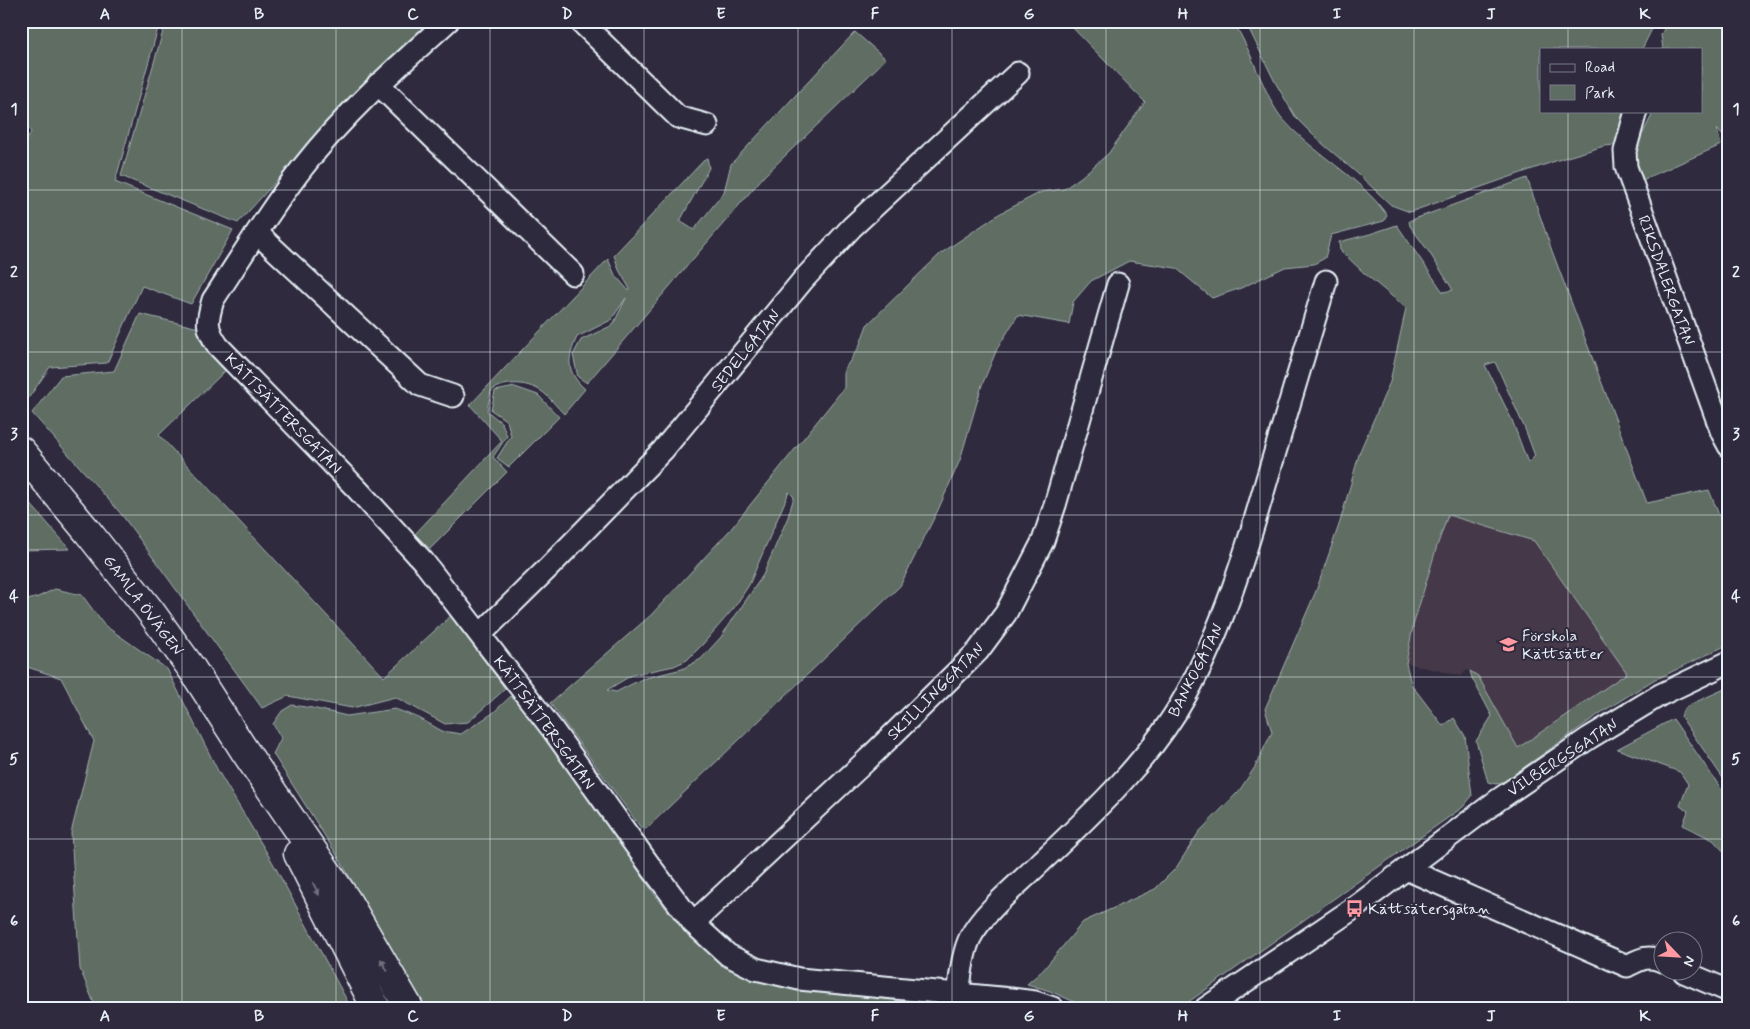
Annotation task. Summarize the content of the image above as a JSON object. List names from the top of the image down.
{
  "streets": {
    "main road": ["GAMLA ÖVÄGEN"],
    "street": [
      "RIKSDALERGATAN",
      "SEDELGATAN",
      "KÄTTSÄTTERSGATAN",
      "BANKOGATAN",
      "SKILLINGGATAN",
      "VILBERGSGATAN"
    ]
  },
  "crossings": [
    ["SEDELGATAN", "KÄTTSÄTTERSGATAN"],
    ["KÄTTSÄTTERSGATAN", "BANKOGATAN"],
    ["KÄTTSÄTTERSGATAN", "SKILLINGGATAN"]
  ],
  "places": {
    "school or university": ["Förskola Kättsätter"],
    "bus stop": ["Kättsätersgatan"]
  },
  "legend": ["Road", "Park"],
  "north": "bottom right",
  "grid": {
    "columns": [
      "A",
      "B",
      "C",
      "D",
      "E",
      "F",
      "G",
      "H",
      "I",
      "J",
      "K"
    ],
    "rows": [
      "1",
      "2",
      "3",
      "4",
      "5",
      "6"
    ]
  }
}
